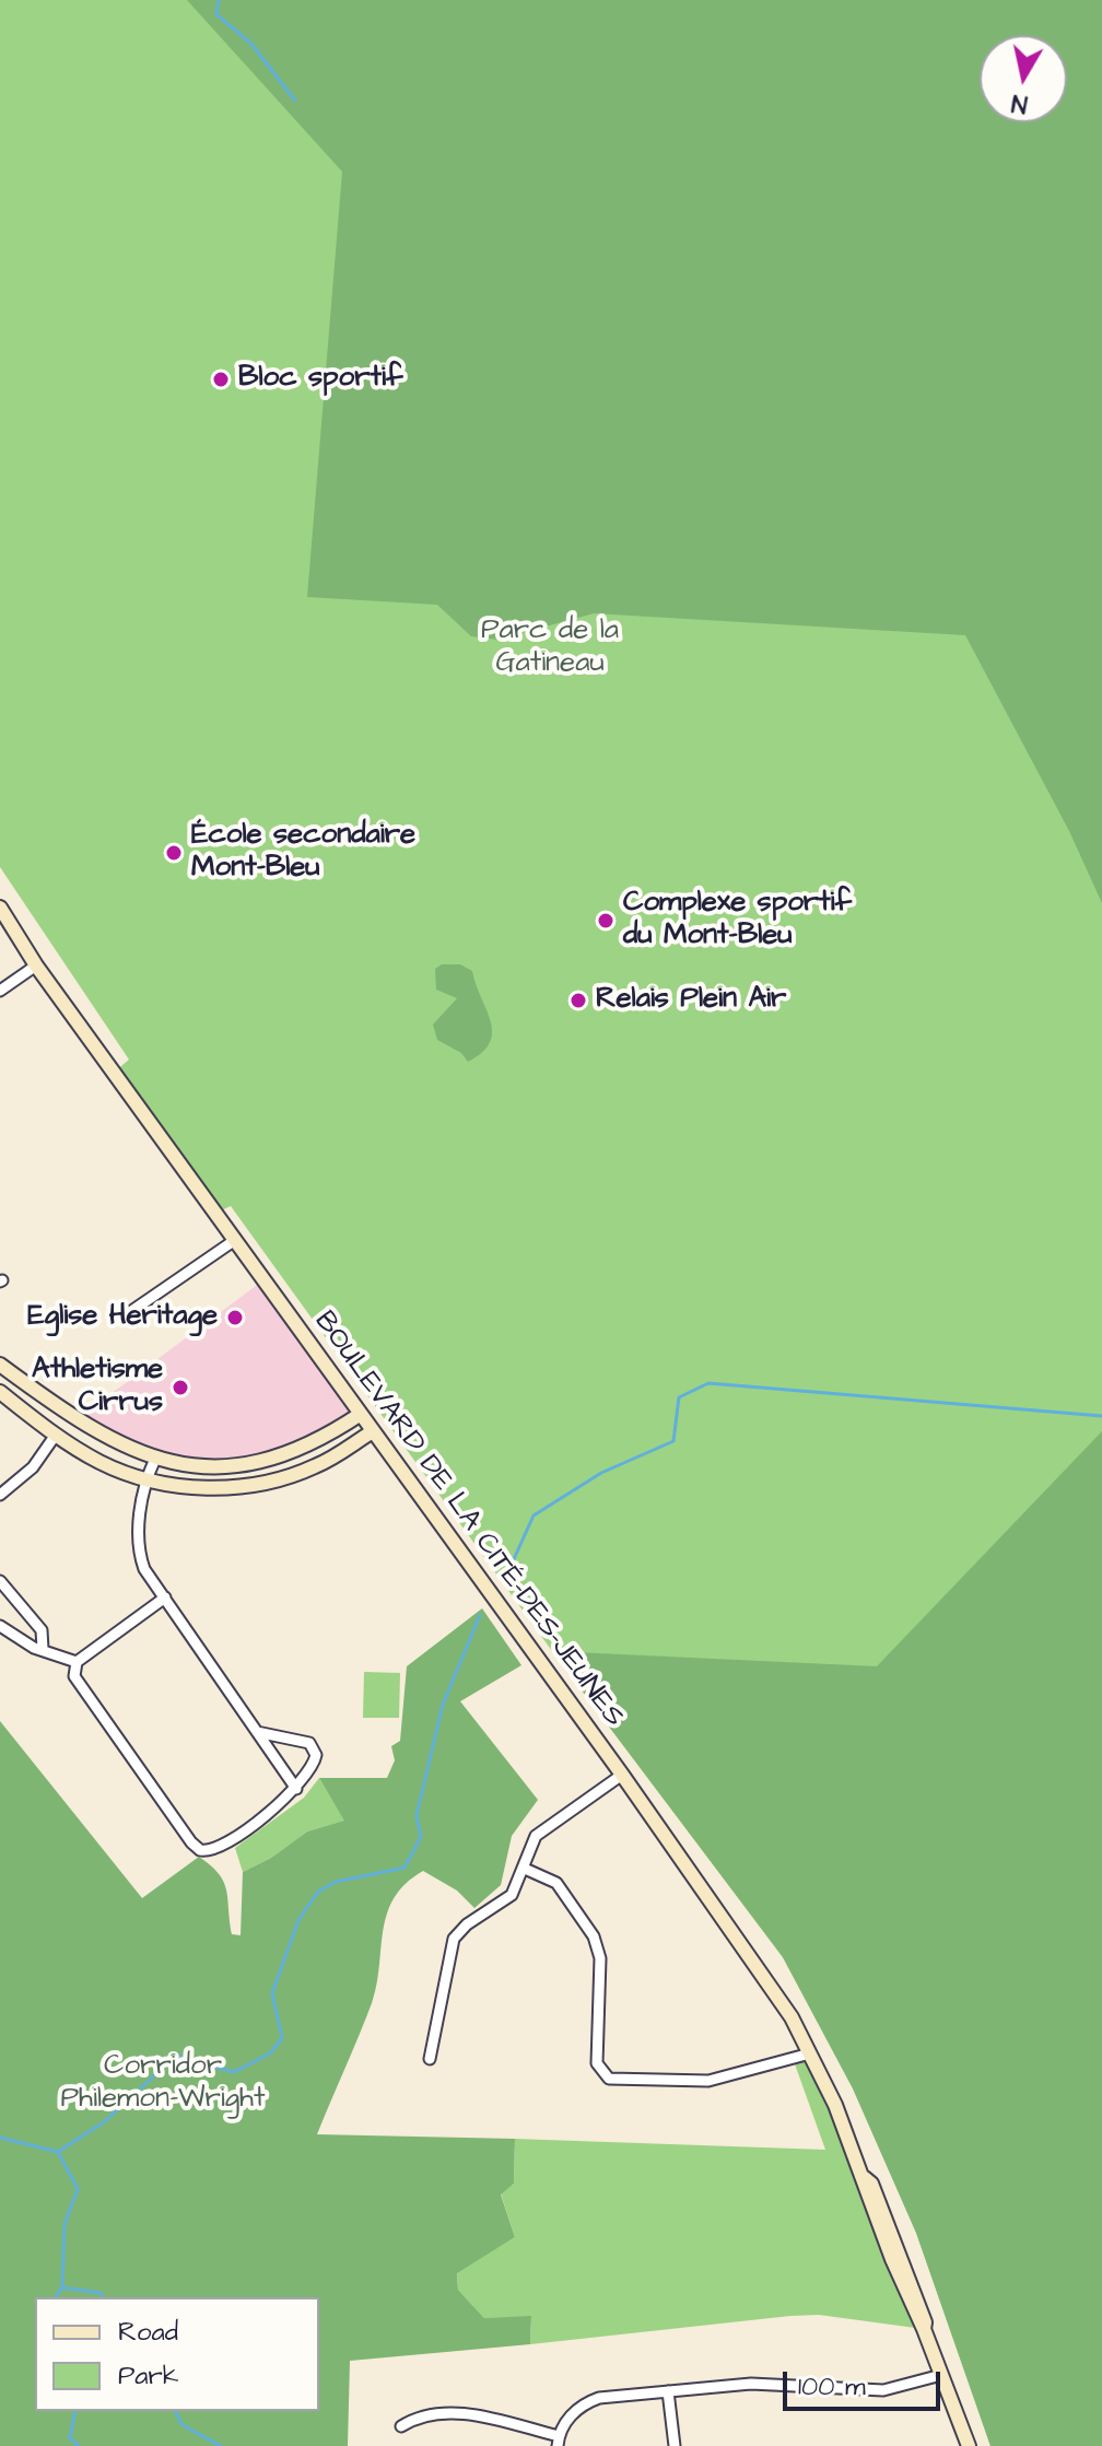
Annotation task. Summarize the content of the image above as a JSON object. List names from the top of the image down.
{
  "streets": {
    "street": ["BOULEVARD DE LA CITÉ-DES-JEUNES"]
  },
  "parks": ["Parc de la Gatineau", "Corridor Philemon-Wright"],
  "places": [
    "Bloc sportif",
    "École secondaire Mont-Bleu",
    "Complexe sportif du Mont-Bleu",
    "Relais Plein Air",
    "Eglise Heritage",
    "Athletisme Cirrus"
  ],
  "legend": ["Road", "Park"],
  "scale_bar": "100 m",
  "north": "bottom"
}
